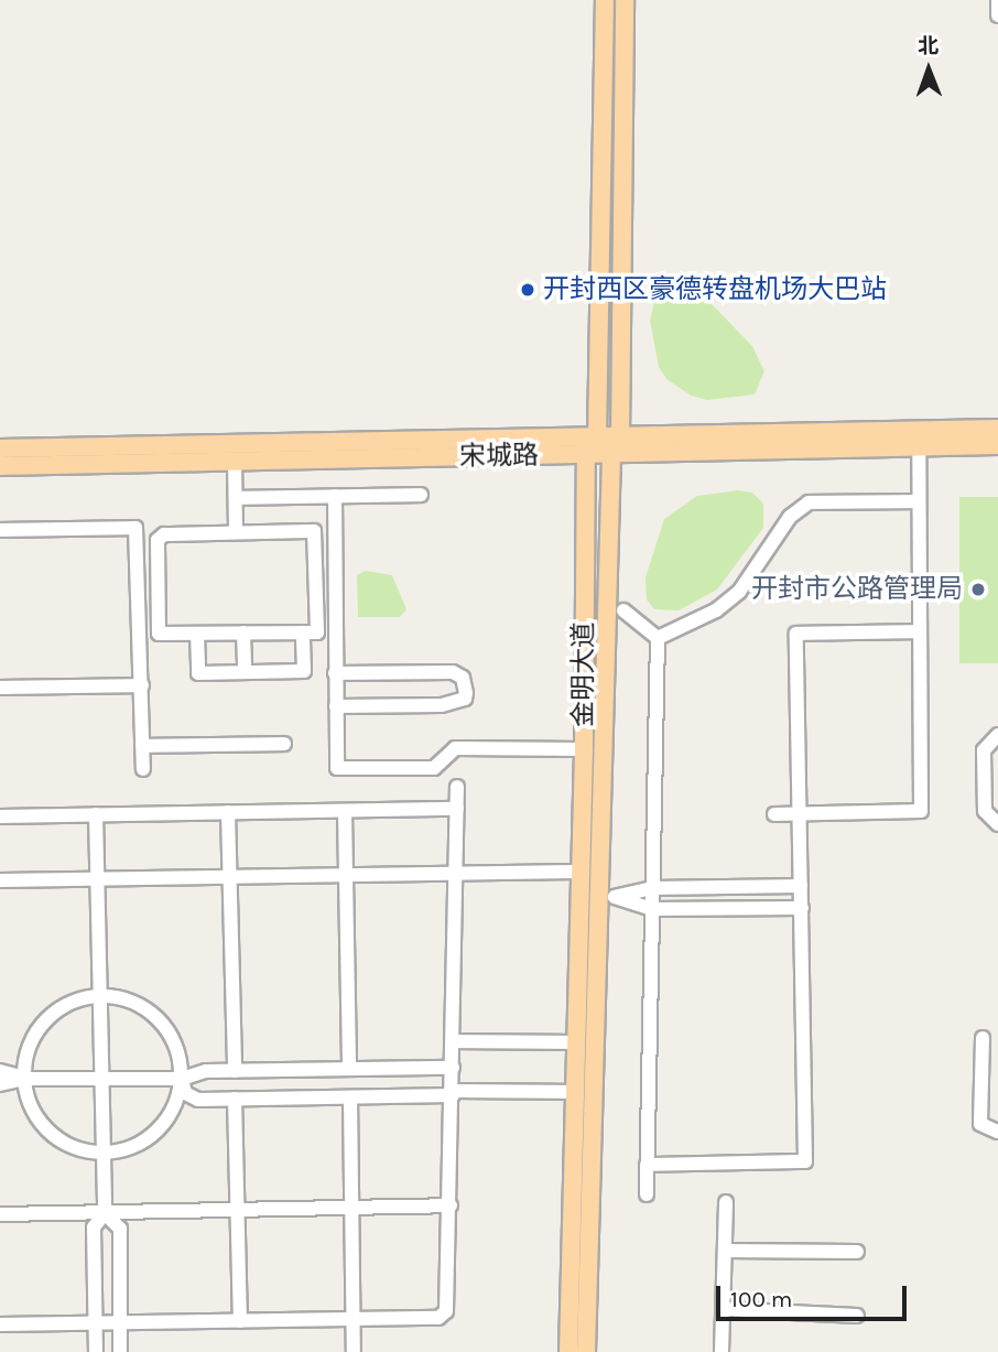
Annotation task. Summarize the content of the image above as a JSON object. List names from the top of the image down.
{
  "streets": {
    "main road": ["宋城路", "金明大道"]
  },
  "crossings": [
    ["宋城路", "金明大道"]
  ],
  "places": ["开封西区豪德转盘机场大巴站", "开封市公路管理局"],
  "scale_bar": "100 m",
  "north": "top"
}
